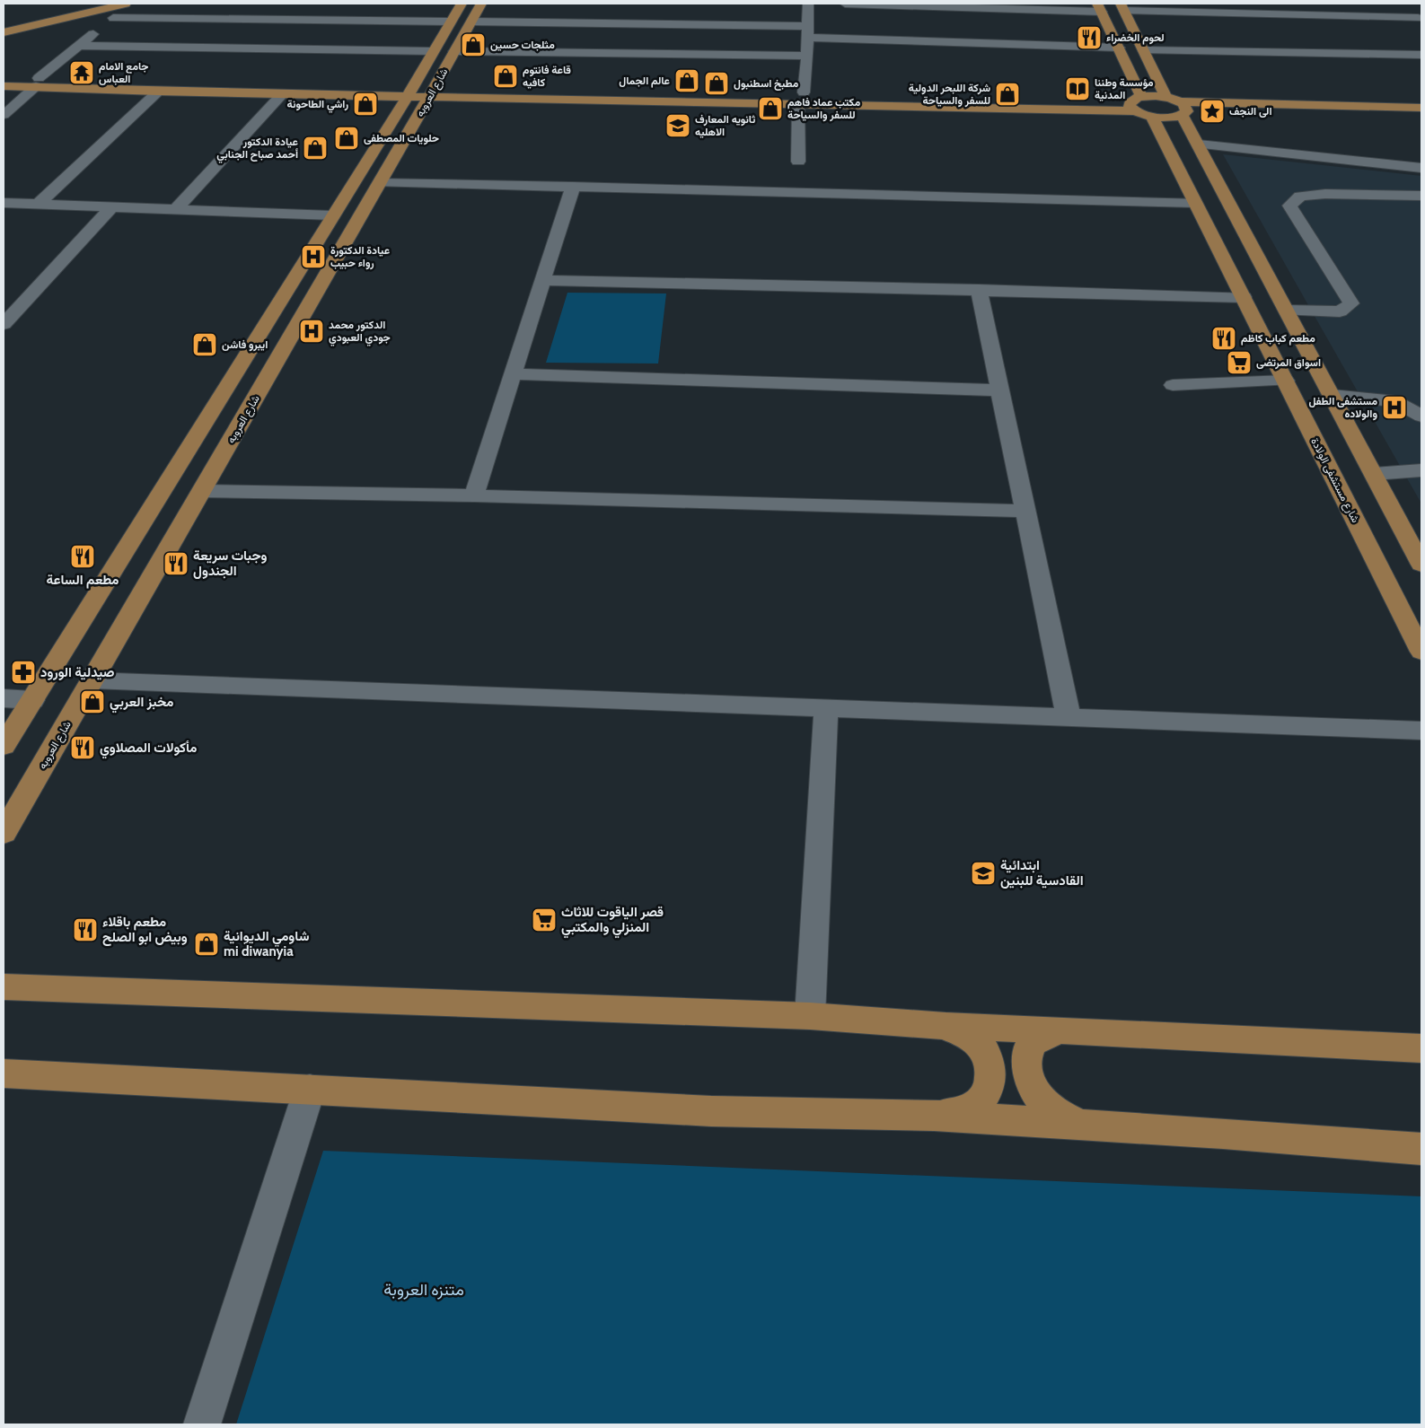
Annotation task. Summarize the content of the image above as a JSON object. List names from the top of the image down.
{
  "streets": {
    "main road": ["شارع العروبه", "شارع مستشفى الولادة"]
  },
  "parks": ["متنزه العروبة"],
  "places": {
    "restaurant": [
      "لحوم الخضراء",
      "مطعم كباب كاظم",
      "مطعم الساعة",
      "وجبات سريعة الجندول",
      "مأكولات المصلاوي",
      "مطعم باقلاء وبيض ابو الصلح"
    ],
    "shop": [
      "مثلجات حسين",
      "قاعة فانتوم كافيه",
      "عالم الجمال",
      "مطبخ اسطنبول",
      "شركة اللبحر الدولية للسفر والسياحة",
      "راشي الطاحونة",
      "مكتب عماد فاهم للسفر والسياحة",
      "حلويات المصطفى",
      "عيادة الدكتور أحمد صباح الجنابي",
      "ايبرو فاشن",
      "مخبز العربي",
      "شاومي الديوانية mi diwanyia"
    ],
    "temple": ["جامع الامام العباس"],
    "library": ["مؤسسة وطننا المدنية"],
    "place": ["الى النجف"],
    "school or university": ["ثانويه المعارف الاهليه", "ابتدائية القادسية للبنين"],
    "hospital": ["عيادة الدكتورة رواء حبيب", "الدكتور محمد جودي العبودي", "مستشفى الطفل والولاده"],
    "supermarket": ["اسواق المرتضى", "قصر الياقوت للاثاث المنزلي والمكتبي"],
    "pharmacy": ["صيدلية الورود"]
  }
}
